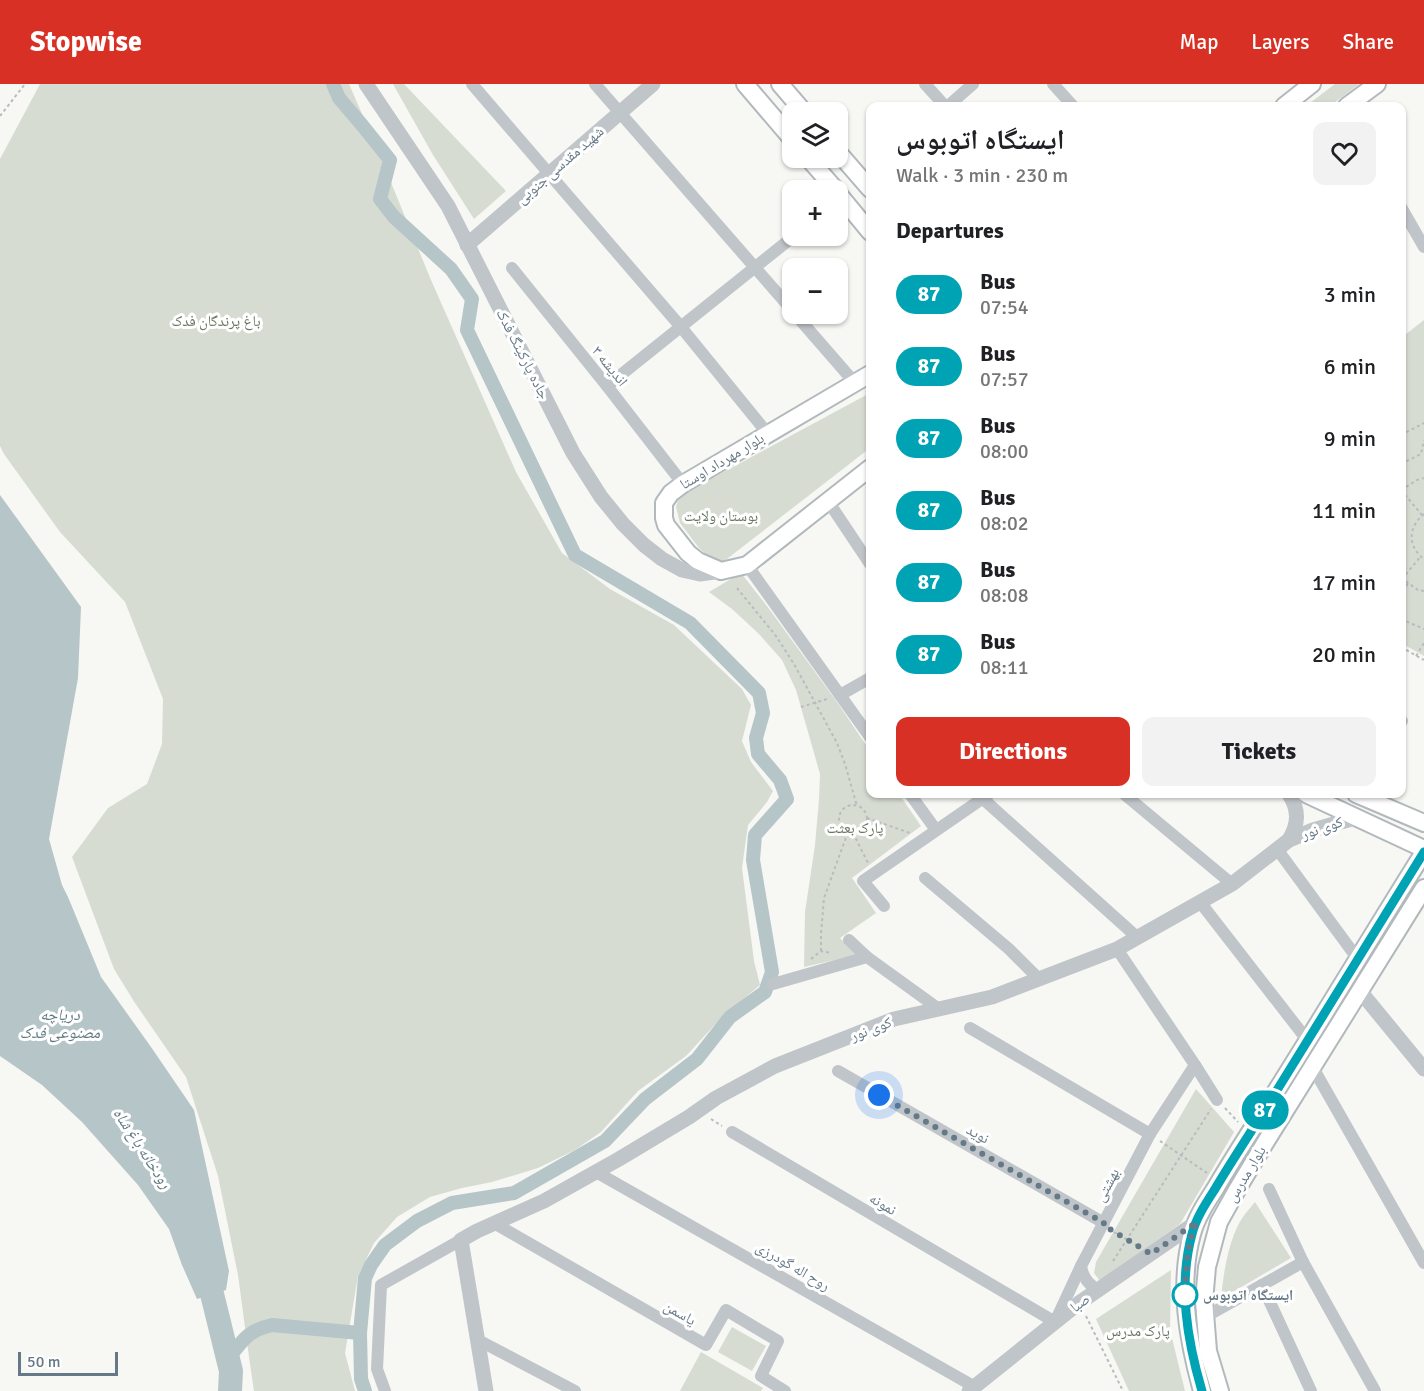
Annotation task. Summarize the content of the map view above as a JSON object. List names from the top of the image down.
{
  "streets": {
    "main road": ["بلوار مهرداد اوستا", "بلوار مدرس"],
    "street": [
      "شهید مقدسی جنوبی",
      "جاده پارکینگ فدک",
      "اندیشه ۳",
      "کوی نور",
      "نوید",
      "بهشتی",
      "نمونه",
      "روح اله گودرزی",
      "صبا",
      "یاسمن"
    ]
  },
  "crossings": [
    ["شهید مقدسی جنوبی", "جاده پارکینگ فدک"],
    ["جاده پارکینگ فدک", "بلوار مهرداد اوستا"],
    ["اندیشه ۳", "بلوار مهرداد اوستا"],
    ["کوی نور", "روح اله گودرزی"],
    ["کوی نور", "یاسمن"],
    ["نوید", "بهشتی"],
    ["بلوار مدرس", "صبا"],
    ["بهشتی", "نمونه"],
    ["بهشتی", "صبا"],
    ["نمونه", "صبا"],
    ["روح اله گودرزی", "صبا"]
  ],
  "water": ["دریاچه مصنوعی فدک", "رودخانه باغ شاه"],
  "parks": [
    "باغ پرندگان فدک",
    "بوستان ولایت",
    "پارک بعثت",
    "پارک مدرس"
  ],
  "places": ["ایستگاه اتوبوس"],
  "lines": ["bus line 87"],
  "scale_bar": "50 m",
  "page": {
    "header": "Stopwise",
    "nav": ["Map", "Layers", "Share"],
    "on_map": "87",
    "map_buttons": ["+", "−"],
    "heading": [
      ["ایستگاه اتوبوس", "Walk · 3 min · 230 m"],
      "Departures"
    ],
    "list": [
      {
        "mark": "87",
        "name": "Bus",
        "note": "07:54",
        "value": "3 min"
      },
      {
        "mark": "87",
        "name": "Bus",
        "note": "07:57",
        "value": "6 min"
      },
      {
        "mark": "87",
        "name": "Bus",
        "note": "08:00",
        "value": "9 min"
      },
      {
        "mark": "87",
        "name": "Bus",
        "note": "08:02",
        "value": "11 min"
      },
      {
        "mark": "87",
        "name": "Bus",
        "note": "08:08",
        "value": "17 min"
      },
      {
        "mark": "87",
        "name": "Bus",
        "note": "08:11",
        "value": "20 min"
      }
    ],
    "buttons": ["Directions", "Tickets"],
    "scale": "50 m"
  }
}
